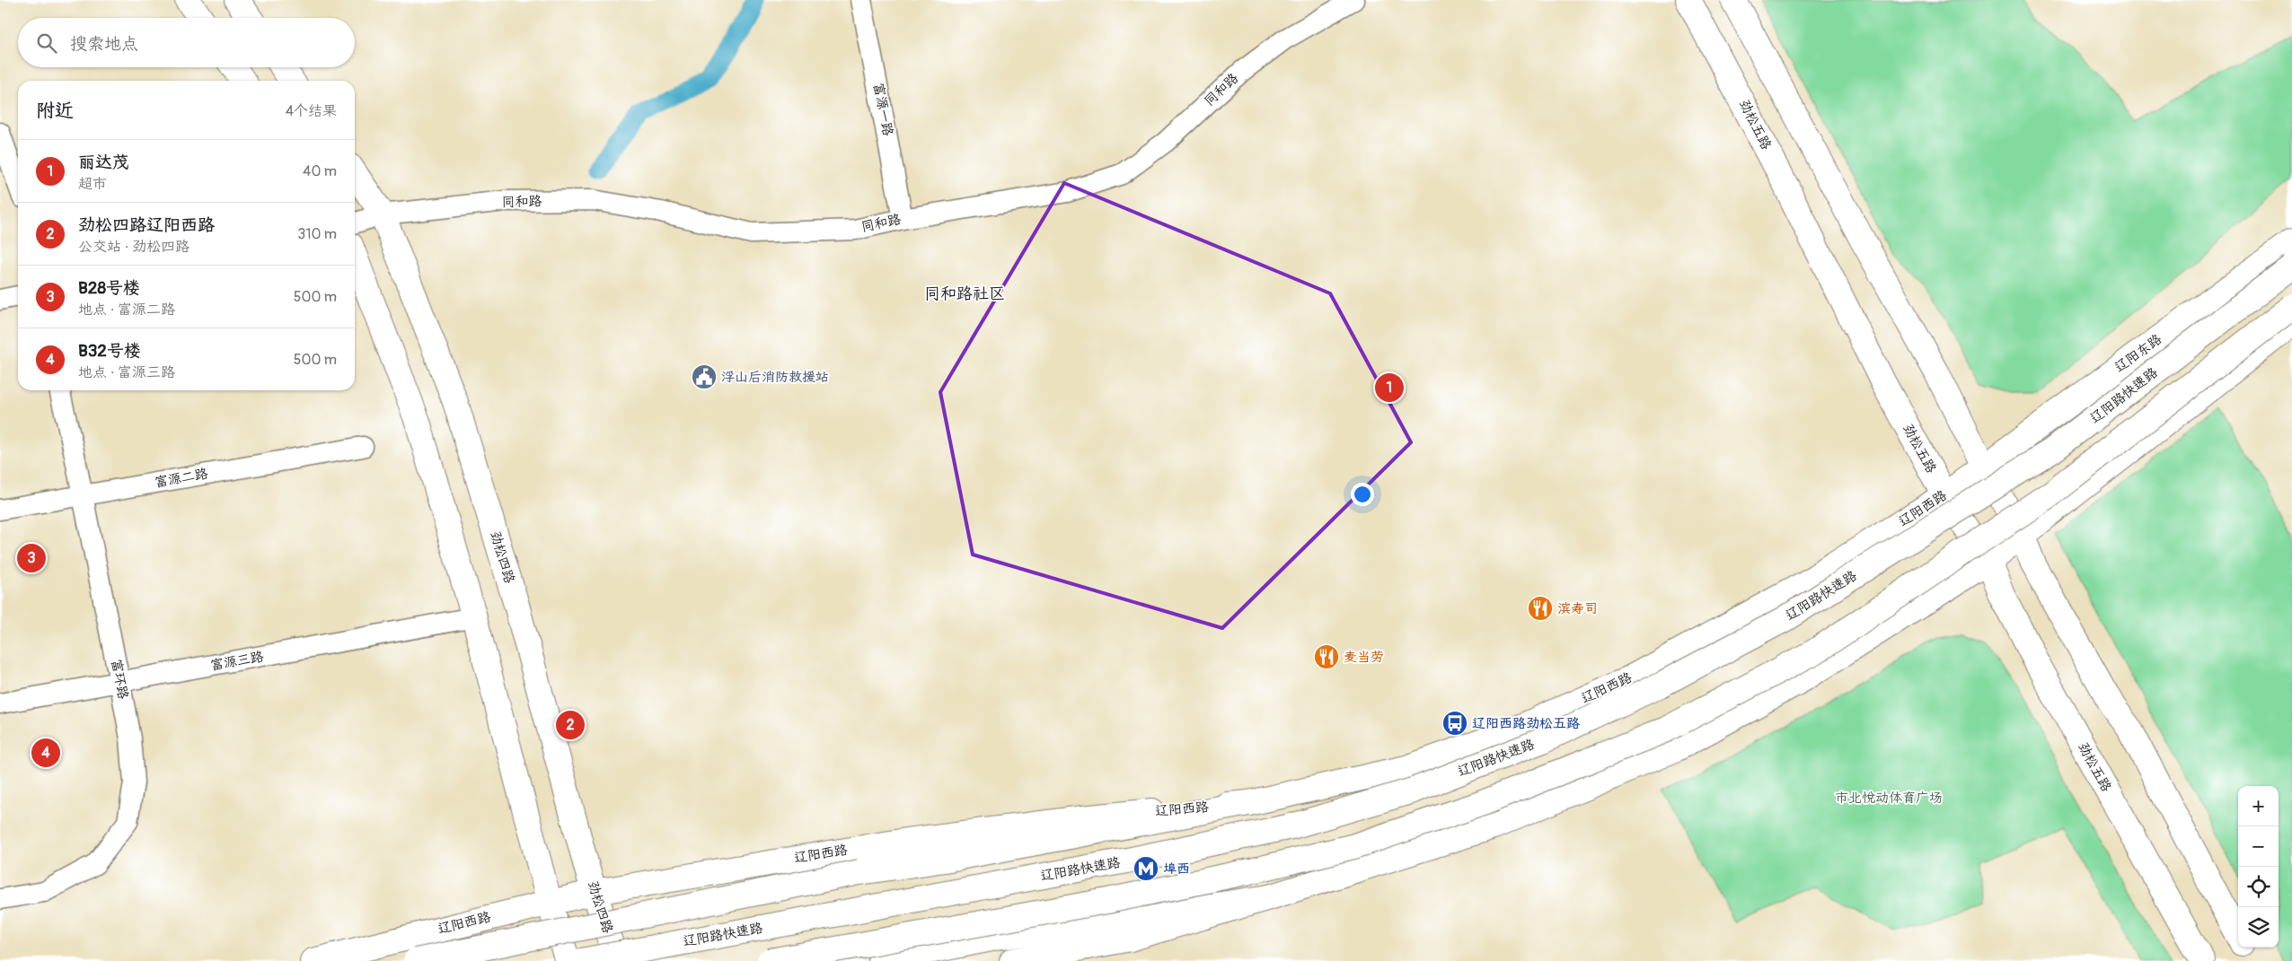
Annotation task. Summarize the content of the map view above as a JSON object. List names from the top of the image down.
{
  "streets": {
    "main road": [
      "劲松五路",
      "辽阳东路",
      "辽阳路快速路",
      "辽阳西路",
      "劲松四路"
    ],
    "street": [
      "同和路",
      "富源一路",
      "富源二路",
      "富源三路",
      "富环路"
    ]
  },
  "crossings": [
    ["同和路", "富源一路"],
    ["同和路", "劲松四路"],
    ["劲松五路", "辽阳西路"],
    ["辽阳东路", "辽阳西路"],
    ["富源二路", "富环路"],
    ["辽阳西路", "劲松四路"],
    ["富源三路", "富环路"]
  ],
  "districts": ["同和路社区"],
  "parks": ["市北悦动体育广场"],
  "places": {
    "public building": ["浮山后消防救援站"],
    "restaurant": ["滨寿司", "麦当劳"],
    "bus stop": ["辽阳西路劲松五路"],
    "metro station": ["埠西"]
  },
  "page": {
    "search": "搜索地点",
    "heading": ["附近", "4个结果"],
    "list": [
      {
        "mark": "1",
        "name": "丽达茂",
        "note": "超市",
        "value": "40 m"
      },
      {
        "mark": "2",
        "name": "劲松四路辽阳西路",
        "note": "公交站 · 劲松四路",
        "value": "310 m"
      },
      {
        "mark": "3",
        "name": "B28号楼",
        "note": "地点 · 富源二路",
        "value": "500 m"
      },
      {
        "mark": "4",
        "name": "B32号楼",
        "note": "地点 · 富源三路",
        "value": "500 m"
      }
    ],
    "pins": [
      "1",
      "3",
      "2",
      "4"
    ],
    "map_buttons": ["+", "−"]
  }
}
